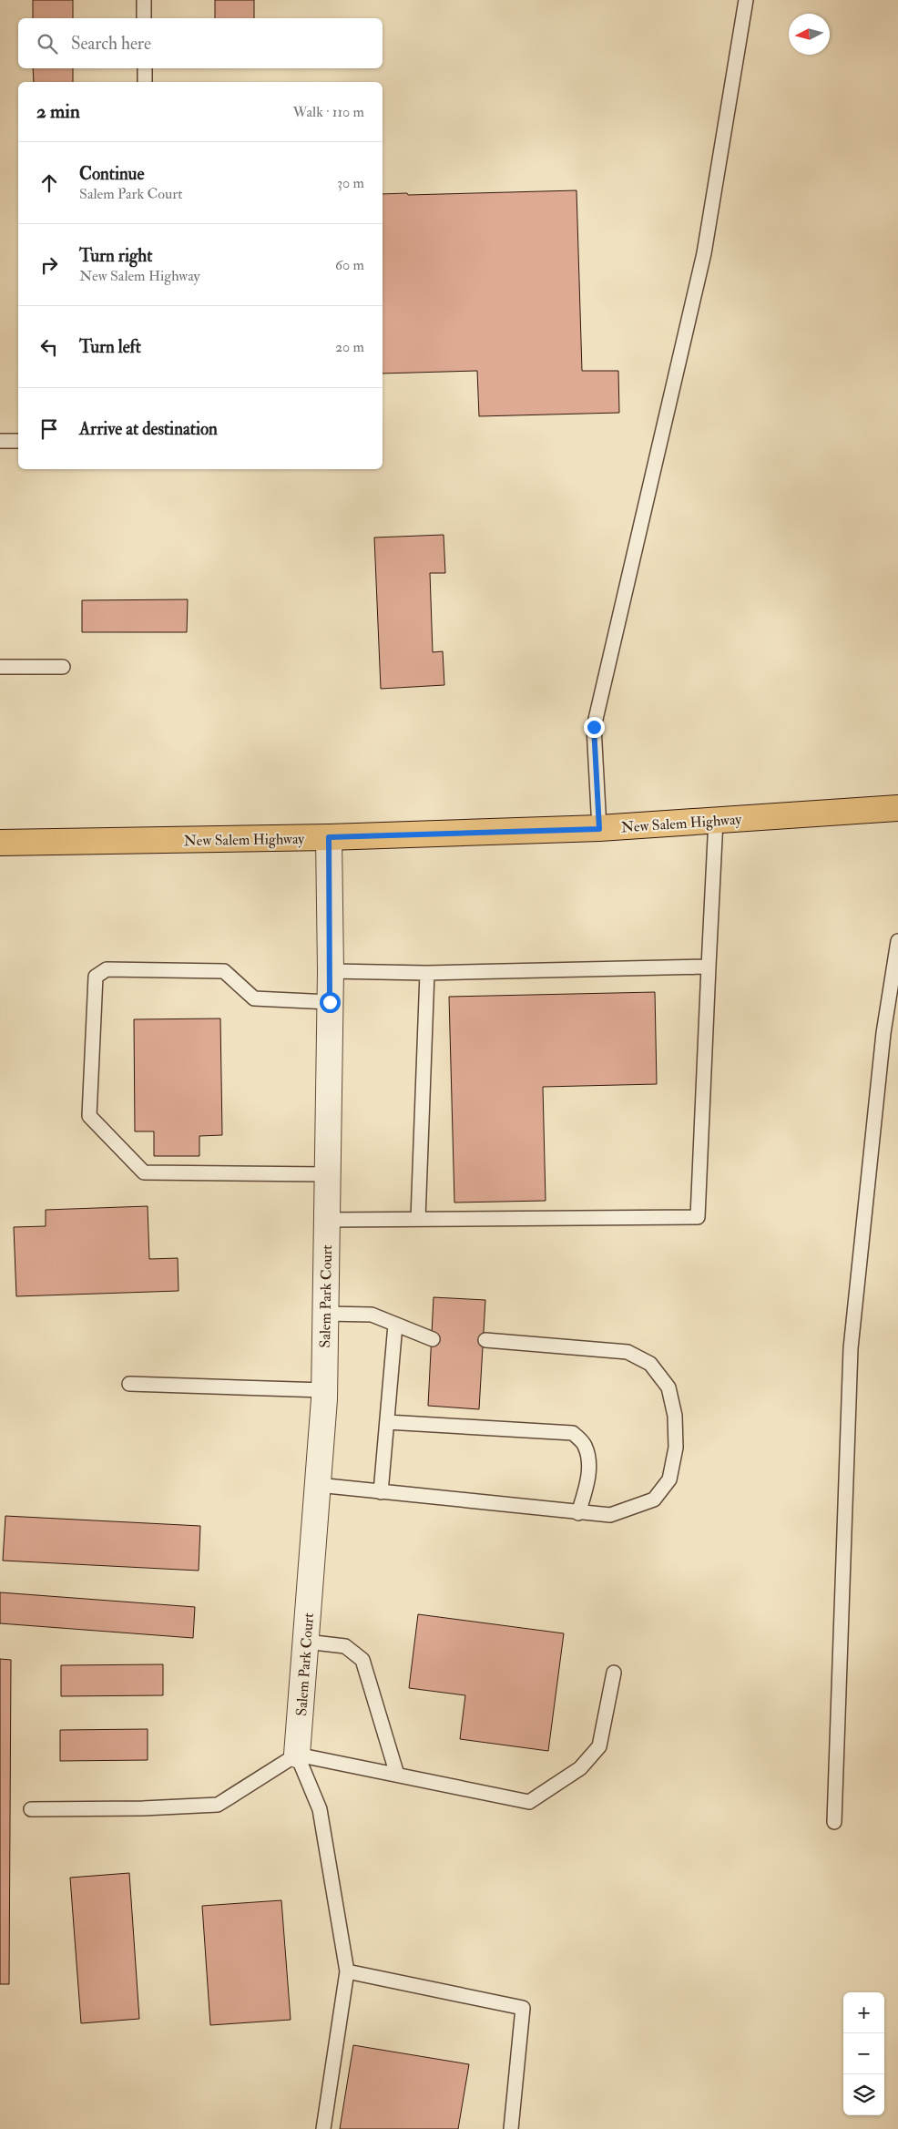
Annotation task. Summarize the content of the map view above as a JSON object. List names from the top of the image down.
{
  "streets": {
    "main road": ["New Salem Highway"],
    "street": ["Salem Park Court"]
  },
  "crossings": [
    ["New Salem Highway", "Salem Park Court"]
  ],
  "north": "left",
  "page": {
    "search": "Search here",
    "heading": ["2 min", "Walk · 110 m"],
    "list": [
      ["Continue", "Salem Park Court", "30 m"],
      ["Turn right", "New Salem Highway", "60 m"],
      ["Turn left", "20 m"],
      "Arrive at destination"
    ],
    "map_buttons": ["+", "−"]
  }
}
